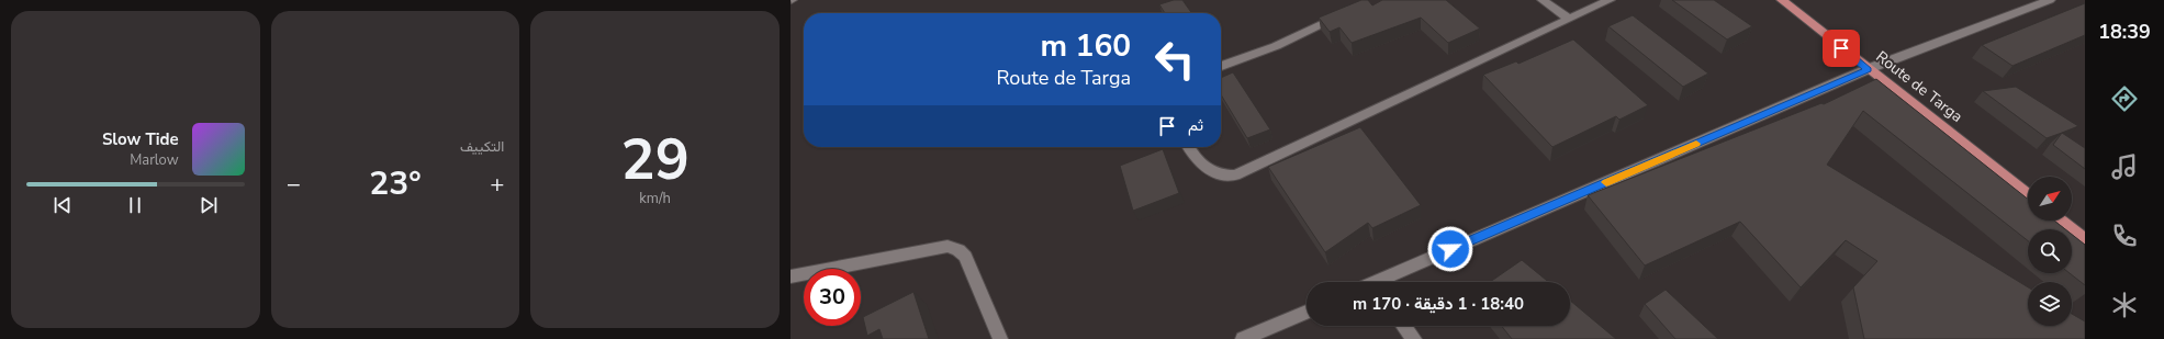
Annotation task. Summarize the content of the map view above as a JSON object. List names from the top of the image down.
{
  "streets": {
    "main road": ["Route de Targa"]
  },
  "north": "top right",
  "page": {
    "tabs": "18:39",
    "tile": [
      ["29", "km/h"],
      "التكييف"
    ],
    "turn": ["160 m", "Route de Targa"],
    "then": "ثم",
    "song": ["Slow Tide", "Marlow"],
    "heat": ["−", "23°", "+"],
    "limit": "30",
    "trip": "18:40 · 1 دقيقة · 170 m"
  }
}
